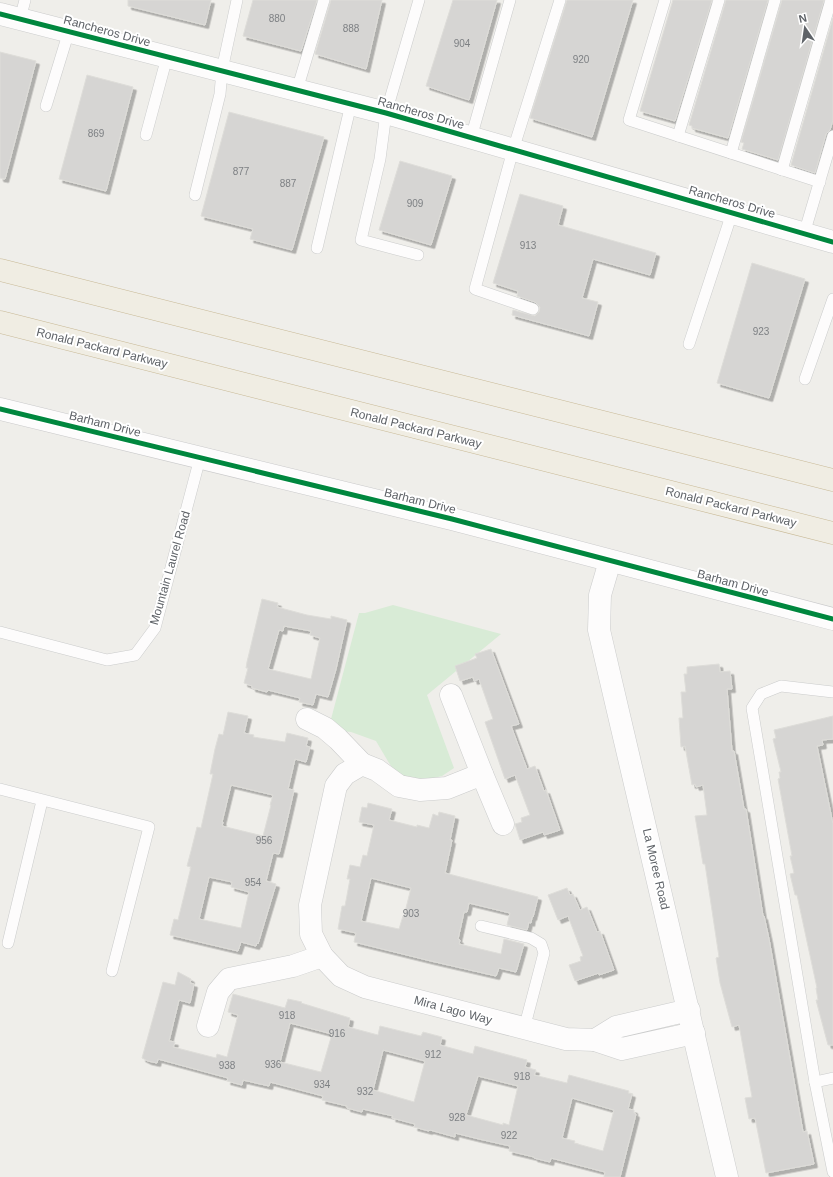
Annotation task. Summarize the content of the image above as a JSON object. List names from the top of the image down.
{
  "streets": {
    "highway": ["Ronald Packard Parkway"],
    "street": [
      "Rancheros Drive",
      "Barham Drive",
      "La Moree Road",
      "Mira Lago Way"
    ],
    "lane": ["Mountain Laurel Road"]
  },
  "crossings": [
    ["Barham Drive", "Mountain Laurel Road"],
    ["Barham Drive", "La Moree Road"],
    ["La Moree Road", "Mira Lago Way"]
  ],
  "house_numbers": [
    "880",
    "888",
    "904",
    "920",
    "869",
    "877",
    "887",
    "909",
    "913",
    "923",
    "956",
    "954",
    "903",
    "918",
    "916",
    "912",
    "936",
    "938",
    "918",
    "934",
    "932",
    "928",
    "922"
  ],
  "north": "top"
}
